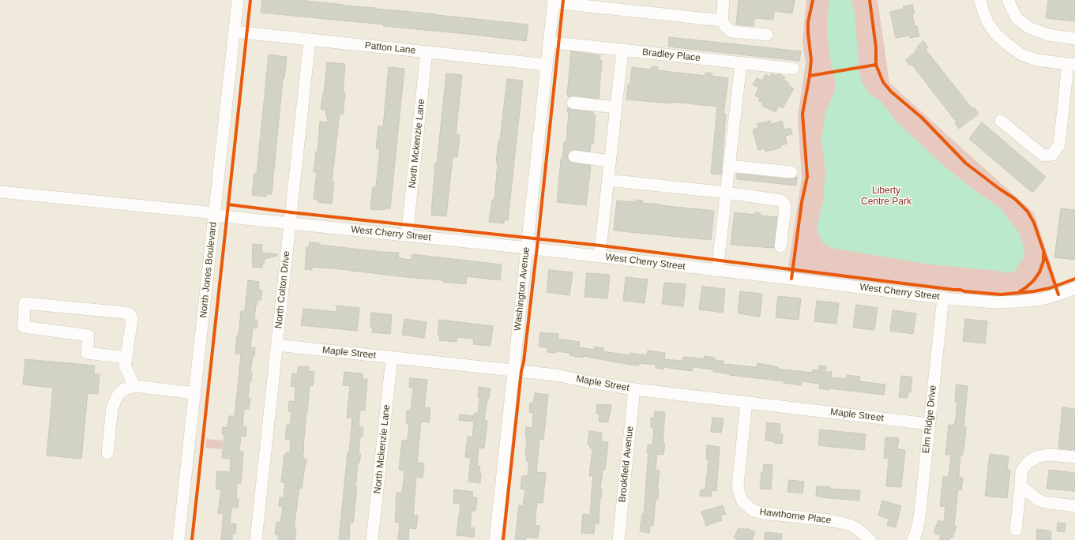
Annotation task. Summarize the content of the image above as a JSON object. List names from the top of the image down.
{
  "streets": {
    "street": [
      "Patton Lane",
      "Bradley Place",
      "North Mckenzie Lane",
      "West Cherry Street",
      "North Jones Boulevard",
      "Washington Avenue",
      "North Colton Drive",
      "Maple Street",
      "Elm Ridge Drive",
      "Brookfield Avenue",
      "Hawthorne Place"
    ]
  },
  "crossings": [
    ["Patton Lane", "North Mckenzie Lane"],
    ["Patton Lane", "North Jones Boulevard"],
    ["Patton Lane", "Washington Avenue"],
    ["Patton Lane", "North Colton Drive"],
    ["Bradley Place", "Washington Avenue"],
    ["North Mckenzie Lane", "West Cherry Street"],
    ["North Mckenzie Lane", "Maple Street"],
    ["West Cherry Street", "North Jones Boulevard"],
    ["West Cherry Street", "Washington Avenue"],
    ["West Cherry Street", "North Colton Drive"],
    ["West Cherry Street", "Elm Ridge Drive"],
    ["Washington Avenue", "Maple Street"],
    ["North Colton Drive", "Maple Street"],
    ["Maple Street", "Elm Ridge Drive"],
    ["Maple Street", "Brookfield Avenue"],
    ["Maple Street", "Hawthorne Place"]
  ],
  "parks": ["Liberty Centre Park"]
}
